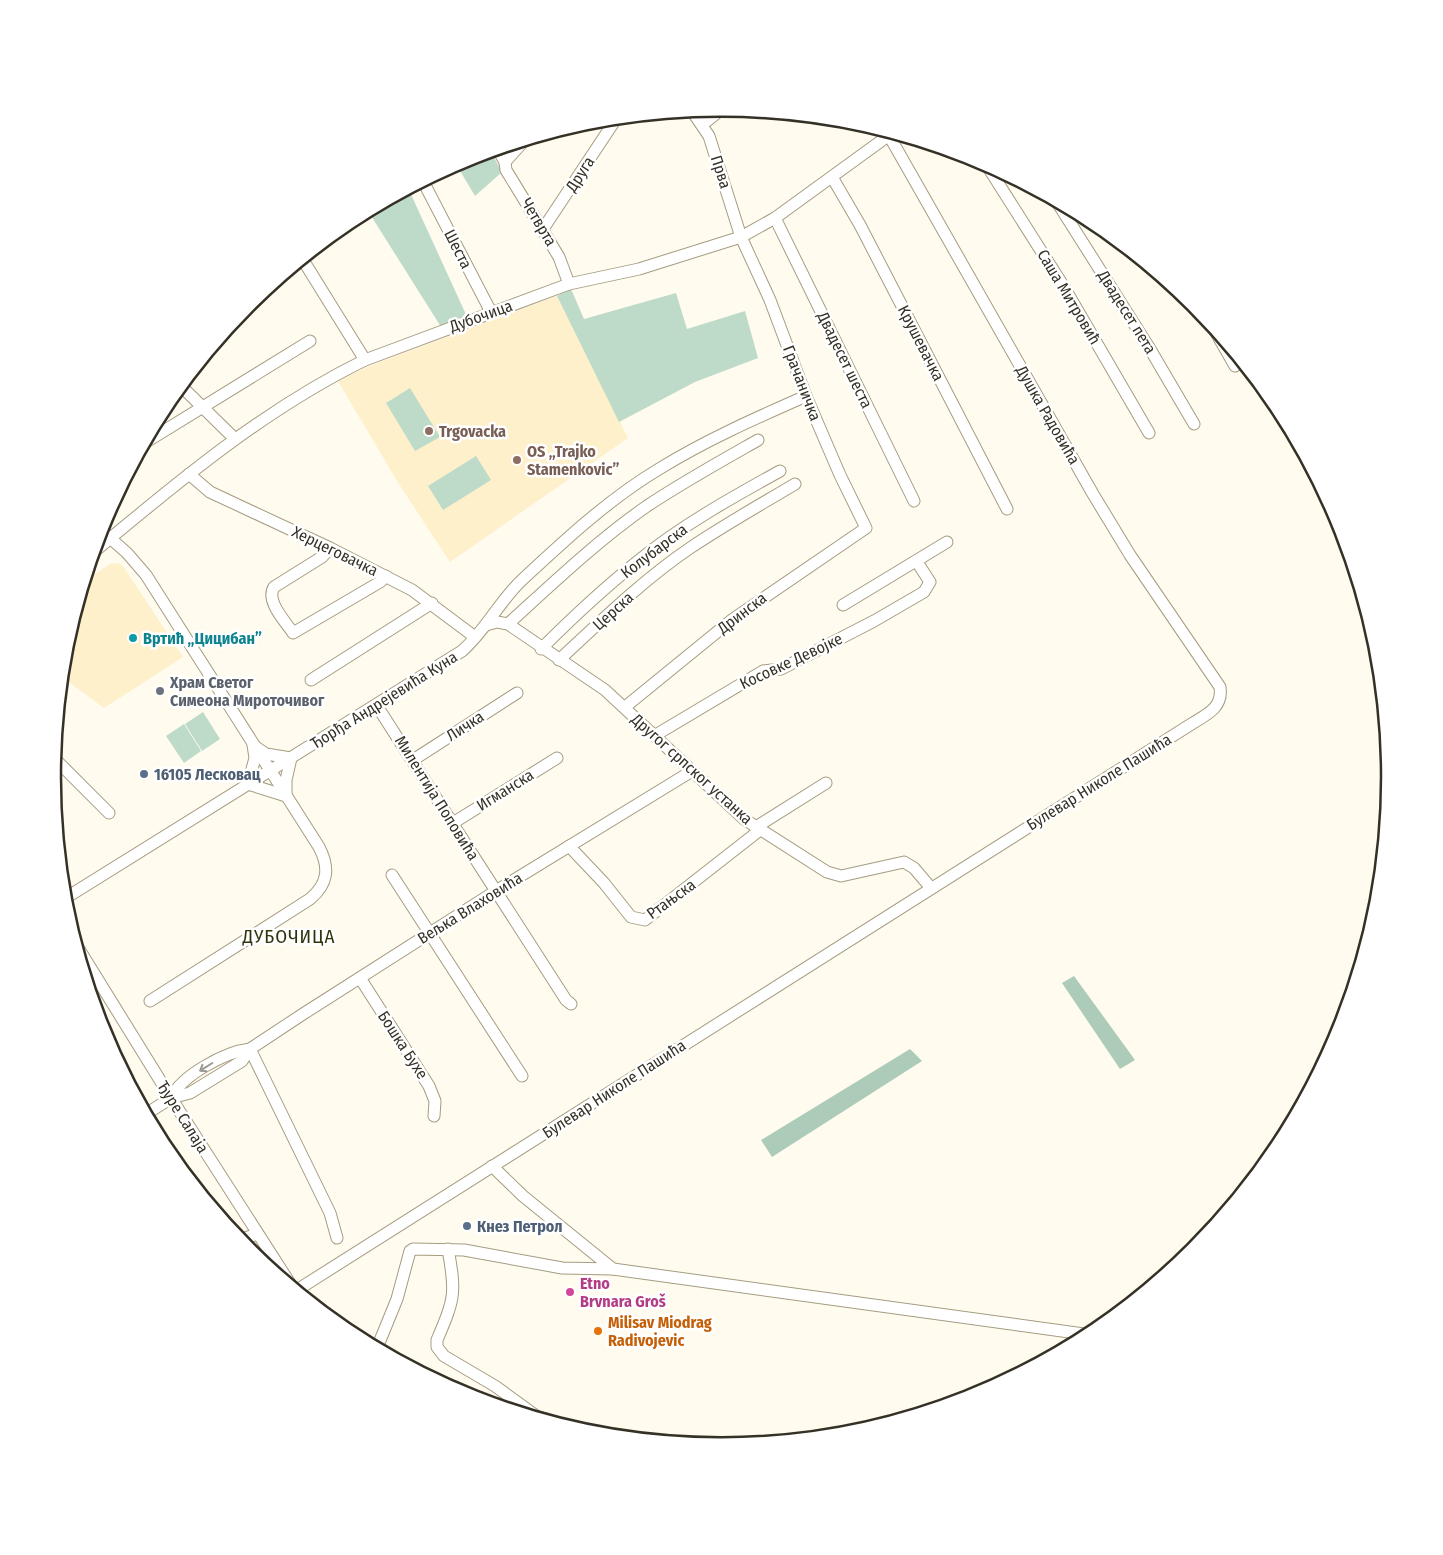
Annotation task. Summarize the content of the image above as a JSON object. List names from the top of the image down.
{
  "streets": {
    "street": [
      "Прва",
      "Друга",
      "Четврта",
      "Шеста",
      "Саша Митровић",
      "Двадесет пета",
      "Дубочица",
      "Крушевачка",
      "Двадесет шеста",
      "Грачаничка",
      "Душка Радовића",
      "Херцеговачка",
      "Колубарска",
      "Церска",
      "Дринска",
      "Косовке Девојке",
      "Ђорђа Андрејевића Куна",
      "Личка",
      "Другог српског устанка",
      "Булевар Николе Пашића",
      "Игманска",
      "Милентија Поповића",
      "Ртањска",
      "Вељка Влаховића",
      "Бошка Бухе",
      "Ђуре Салаја"
    ]
  },
  "crossings": [
    ["Прва", "Дубочица"],
    ["Прва", "Грачаничка"],
    ["Друга", "Четврта"],
    ["Четврта", "Дубочица"],
    ["Шеста", "Дубочица"],
    ["Дубочица", "Крушевачка"],
    ["Дубочица", "Двадесет шеста"],
    ["Дубочица", "Грачаничка"],
    ["Дубочица", "Херцеговачка"],
    ["Грачаничка", "Дринска"],
    ["Грачаничка", "Ђорђа Андрејевића Куна"],
    ["Душка Радовића", "Булевар Николе Пашића"],
    ["Херцеговачка", "Ђорђа Андрејевића Куна"],
    ["Колубарска", "Другог српског устанка"],
    ["Церска", "Другог српског устанка"],
    ["Дринска", "Другог српског устанка"],
    ["Косовке Девојке", "Другог српског устанка"],
    ["Ђорђа Андрејевића Куна", "Милентија Поповића"],
    ["Личка", "Милентија Поповића"],
    ["Другог српског устанка", "Булевар Николе Пашића"],
    ["Другог српског устанка", "Ртањска"],
    ["Другог српског устанка", "Вељка Влаховића"],
    ["Игманска", "Милентија Поповића"],
    ["Милентија Поповића", "Вељка Влаховића"],
    ["Ртањска", "Вељка Влаховића"],
    ["Вељка Влаховића", "Бошка Бухе"],
    ["Вељка Влаховића", "Ђуре Салаја"]
  ],
  "districts": ["ДУБОЧИЦА"],
  "places": [
    "Trgovacka",
    "OS „Trajko Stamenkovic”",
    "Вртић „Цицибан”",
    "Храм Светог Симеона Мироточивог",
    "16105 Лесковац",
    "Кнез Петрол",
    "Etno Brvnara Groš",
    "Milisav Miodrag Radivojevic"
  ]
}
